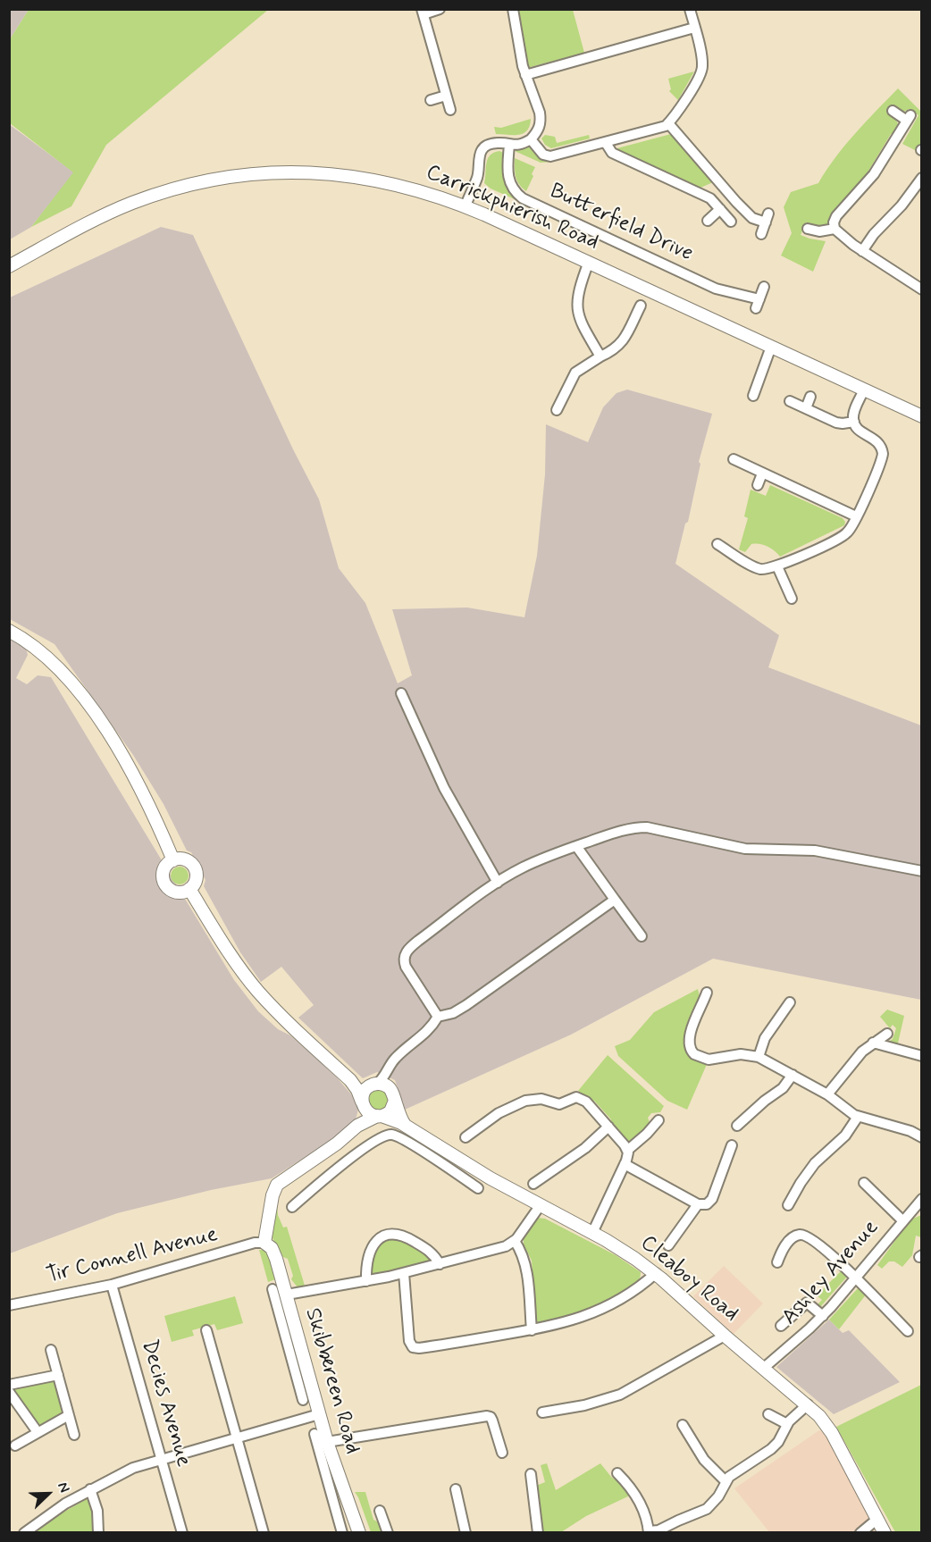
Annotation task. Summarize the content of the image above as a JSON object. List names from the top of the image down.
{
  "streets": {
    "street": [
      "Carrickphierish Road",
      "Butterfield Drive",
      "Tir Connell Avenue",
      "Ashley Avenue",
      "Cleaboy Road",
      "Skibbereen Road",
      "Decies Avenue"
    ]
  },
  "crossings": [
    ["Tir Connell Avenue", "Skibbereen Road"],
    ["Tir Connell Avenue", "Decies Avenue"],
    ["Ashley Avenue", "Cleaboy Road"]
  ],
  "north": "top right"
}
